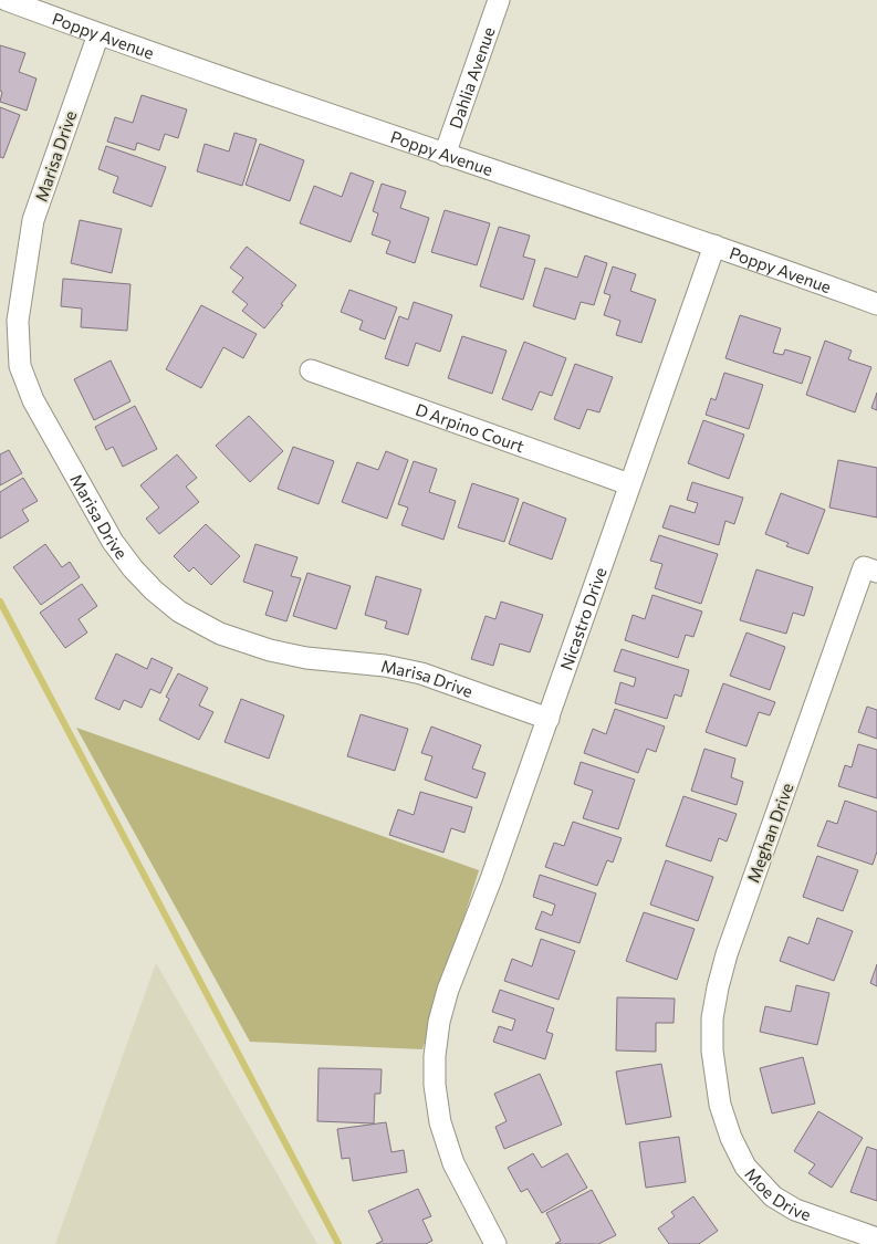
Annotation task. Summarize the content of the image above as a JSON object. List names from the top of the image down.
{
  "streets": {
    "street": [
      "Poppy Avenue",
      "Dahlia Avenue",
      "Marisa Drive",
      "D Arpino Court",
      "Nicastro Drive",
      "Meghan Drive",
      "Moe Drive"
    ]
  },
  "crossings": [
    ["Poppy Avenue", "Dahlia Avenue"],
    ["Poppy Avenue", "Marisa Drive"],
    ["Poppy Avenue", "Nicastro Drive"],
    ["Marisa Drive", "Nicastro Drive"],
    ["D Arpino Court", "Nicastro Drive"],
    ["Meghan Drive", "Moe Drive"]
  ]
}
